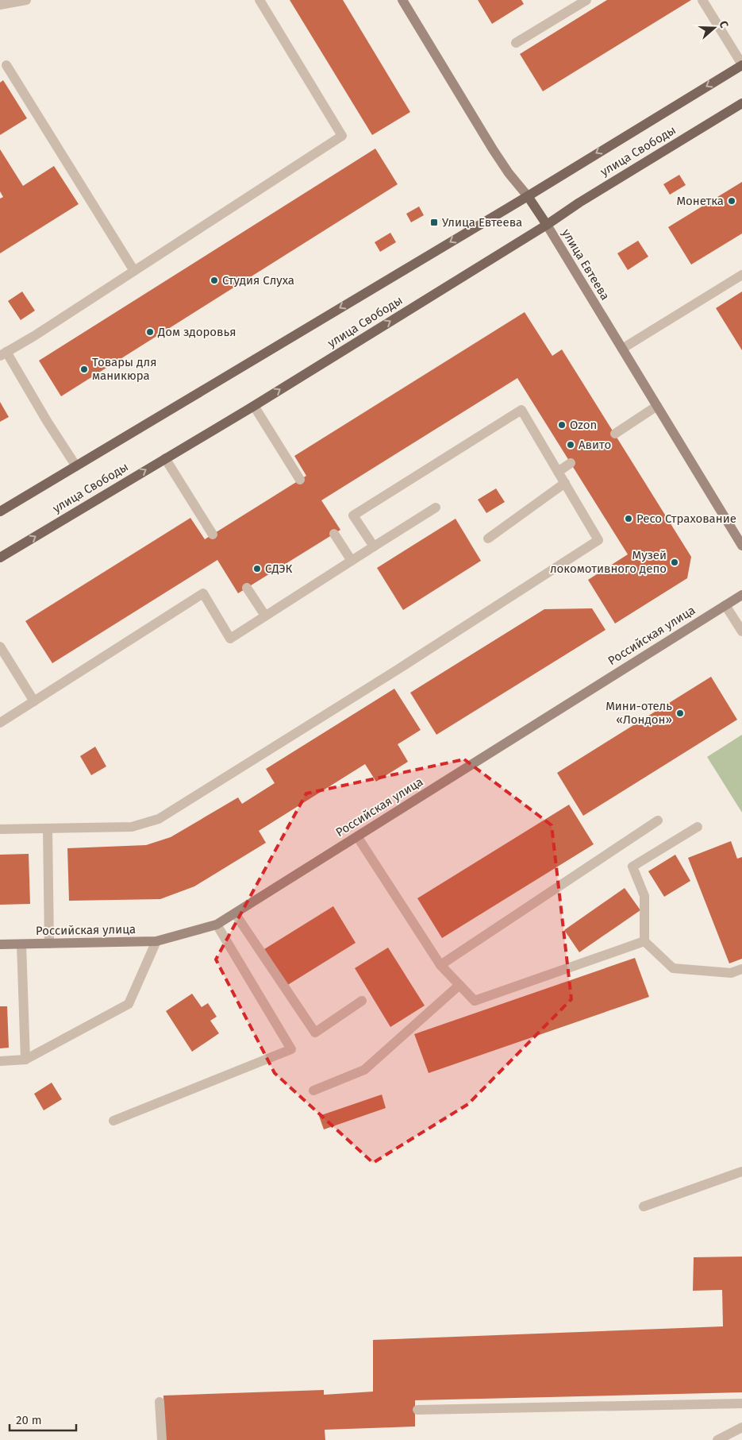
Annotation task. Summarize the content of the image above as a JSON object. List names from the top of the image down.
{
  "streets": {
    "main road": ["улица Свободы", "улица Евтеева", "Российская улица"]
  },
  "crossings": [
    ["улица Свободы", "улица Евтеева"]
  ],
  "places": {
    "other": [
      "Монетка",
      "Студия Слуха",
      "Дом здоровья",
      "Товары для маникюра",
      "Ozon",
      "Авито",
      "Ресо Страхование",
      "Музей локомотивного депо",
      "СДЭК",
      "Мини-отель «Лондон»"
    ],
    "transit": ["Улица Евтеева"]
  },
  "scale_bar": "20 m",
  "north": "right"
}
